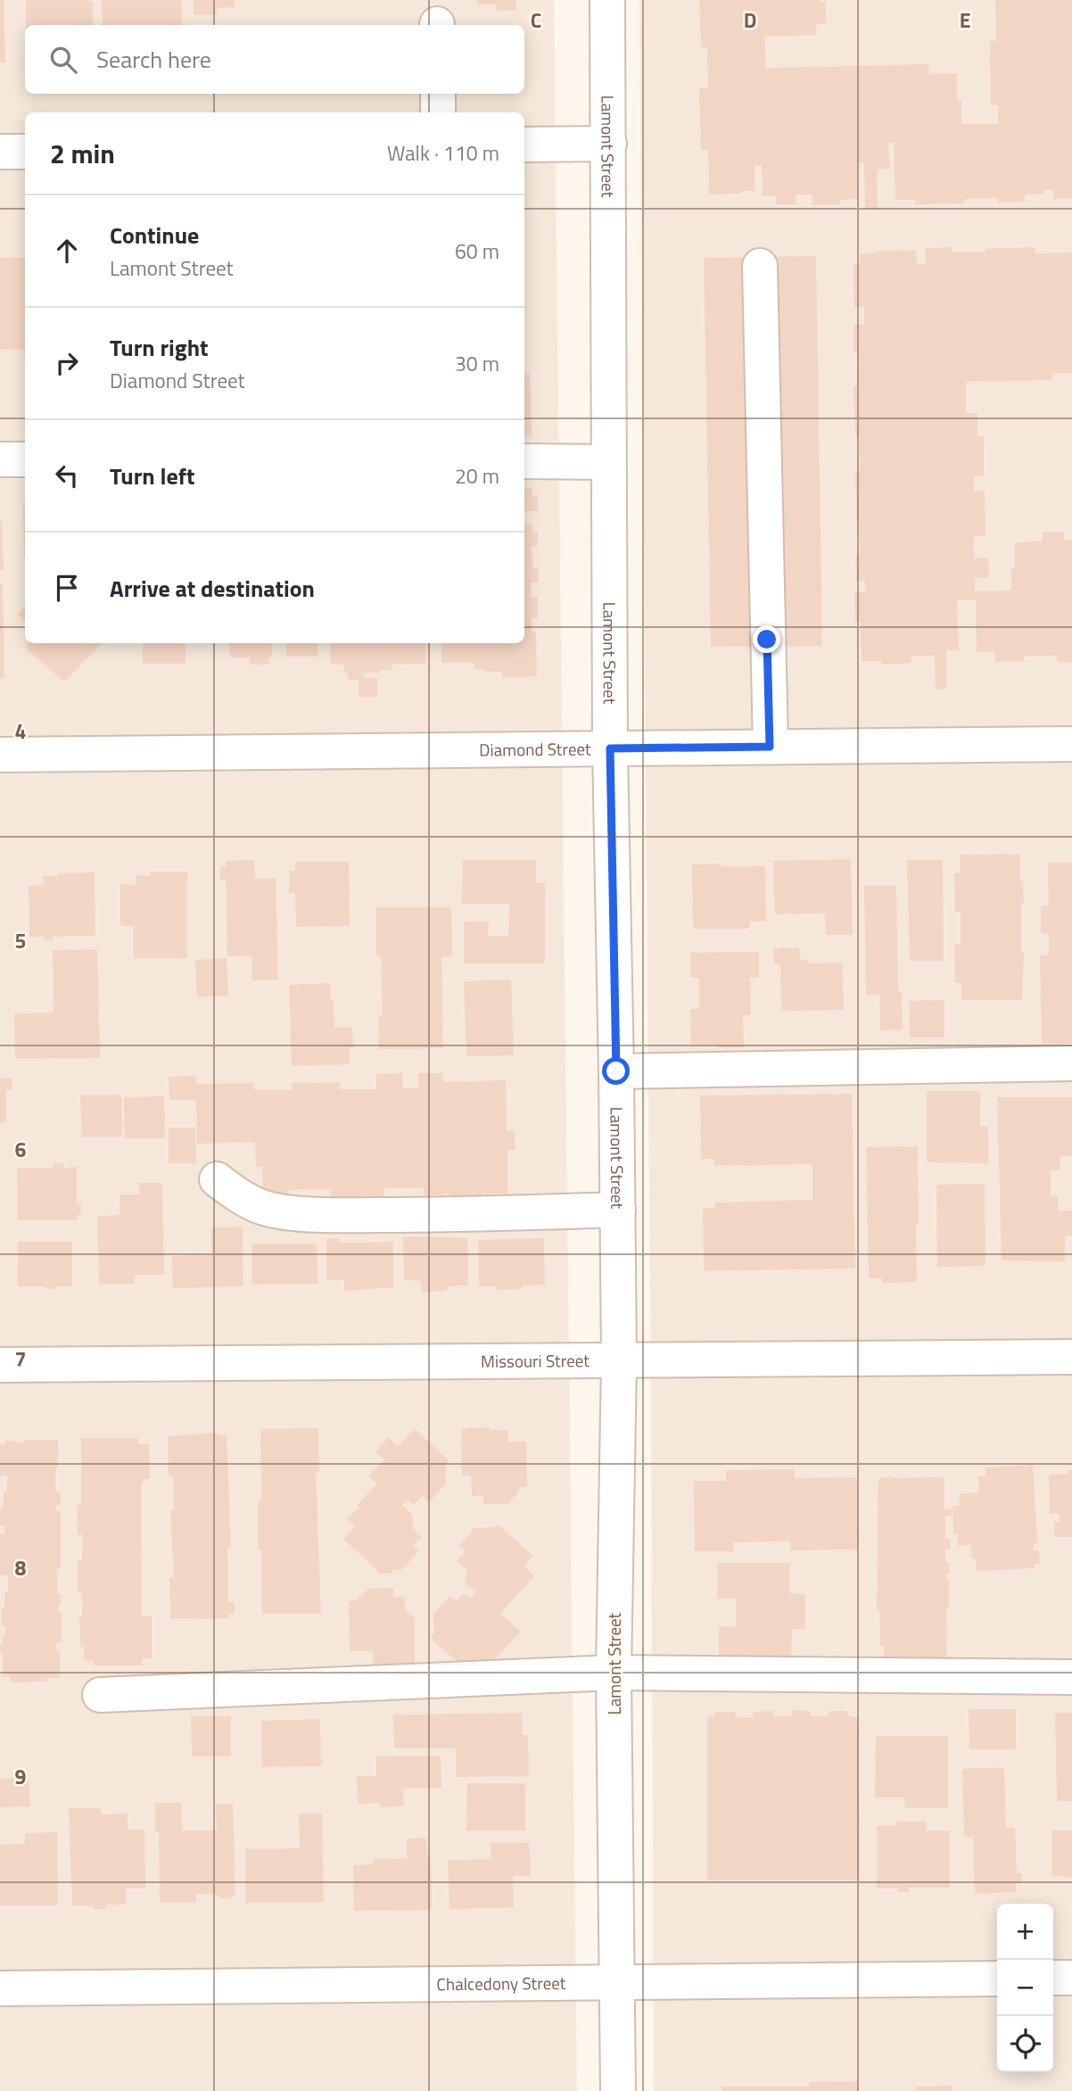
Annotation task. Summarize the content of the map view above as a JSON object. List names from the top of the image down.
{
  "streets": {
    "street": [
      "Lamont Street",
      "Diamond Street",
      "Missouri Street",
      "Chalcedony Street"
    ]
  },
  "crossings": [
    ["Lamont Street", "Diamond Street"],
    ["Lamont Street", "Missouri Street"],
    ["Lamont Street", "Chalcedony Street"]
  ],
  "page": {
    "search": "Search here",
    "heading": ["2 min", "Walk · 110 m"],
    "list": [
      ["Continue", "Lamont Street", "60 m"],
      ["Turn right", "Diamond Street", "30 m"],
      ["Turn left", "20 m"],
      "Arrive at destination"
    ],
    "map_buttons": ["+", "−"]
  },
  "grid": {
    "columns": ["C", "D", "E"],
    "rows": [
      "4",
      "5",
      "6",
      "7",
      "8",
      "9"
    ]
  }
}
